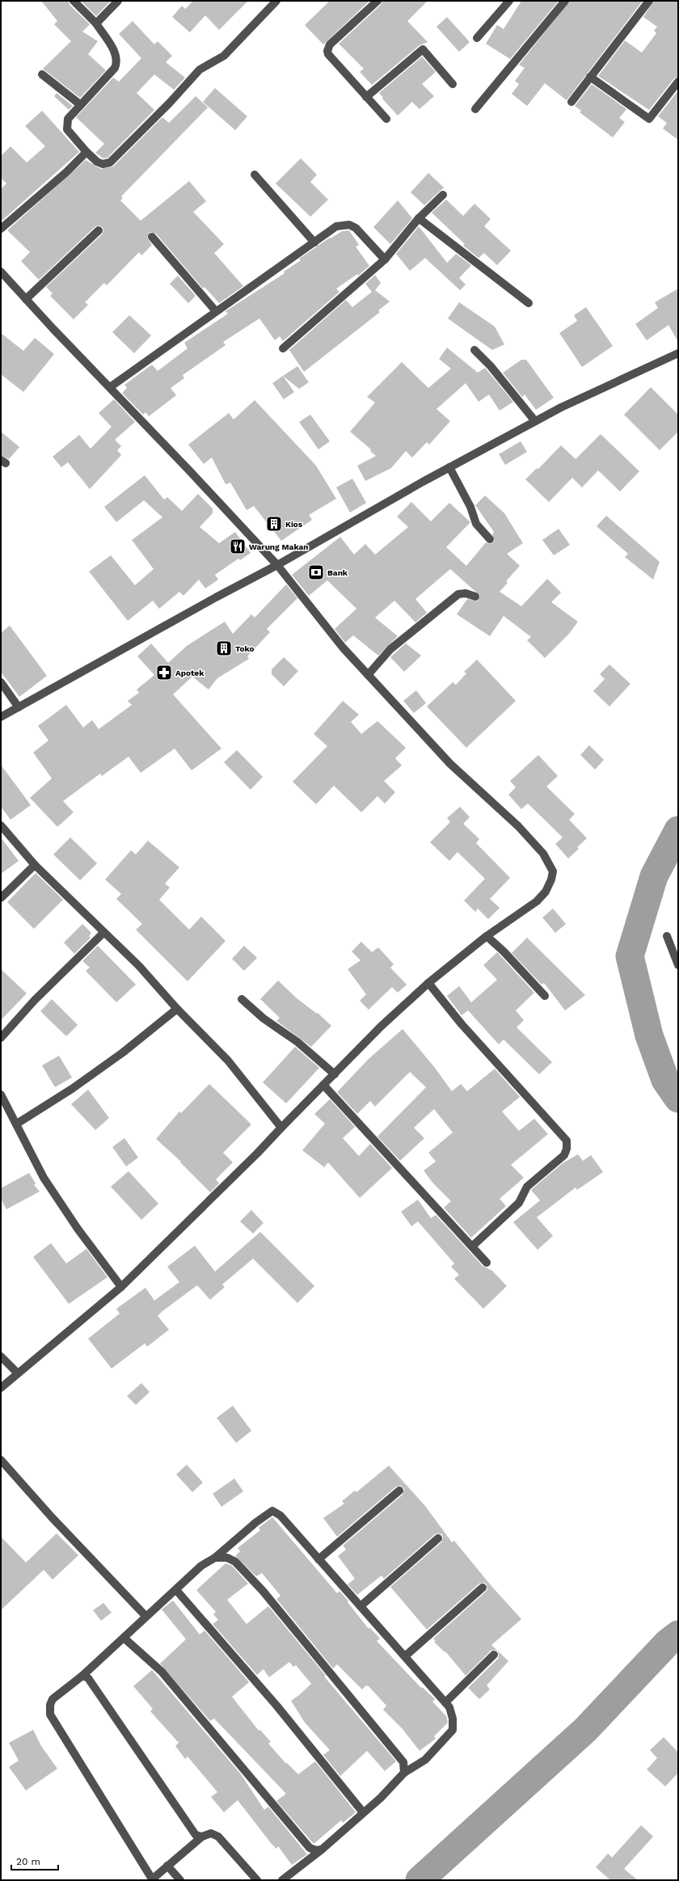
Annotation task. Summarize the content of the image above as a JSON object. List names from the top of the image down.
{
  "places": {
    "building": ["Kios", "Toko"],
    "restaurant": ["Warung Makan"],
    "bank": ["Bank"],
    "pharmacy": ["Apotek"]
  },
  "scale_bar": "20 m"
}
